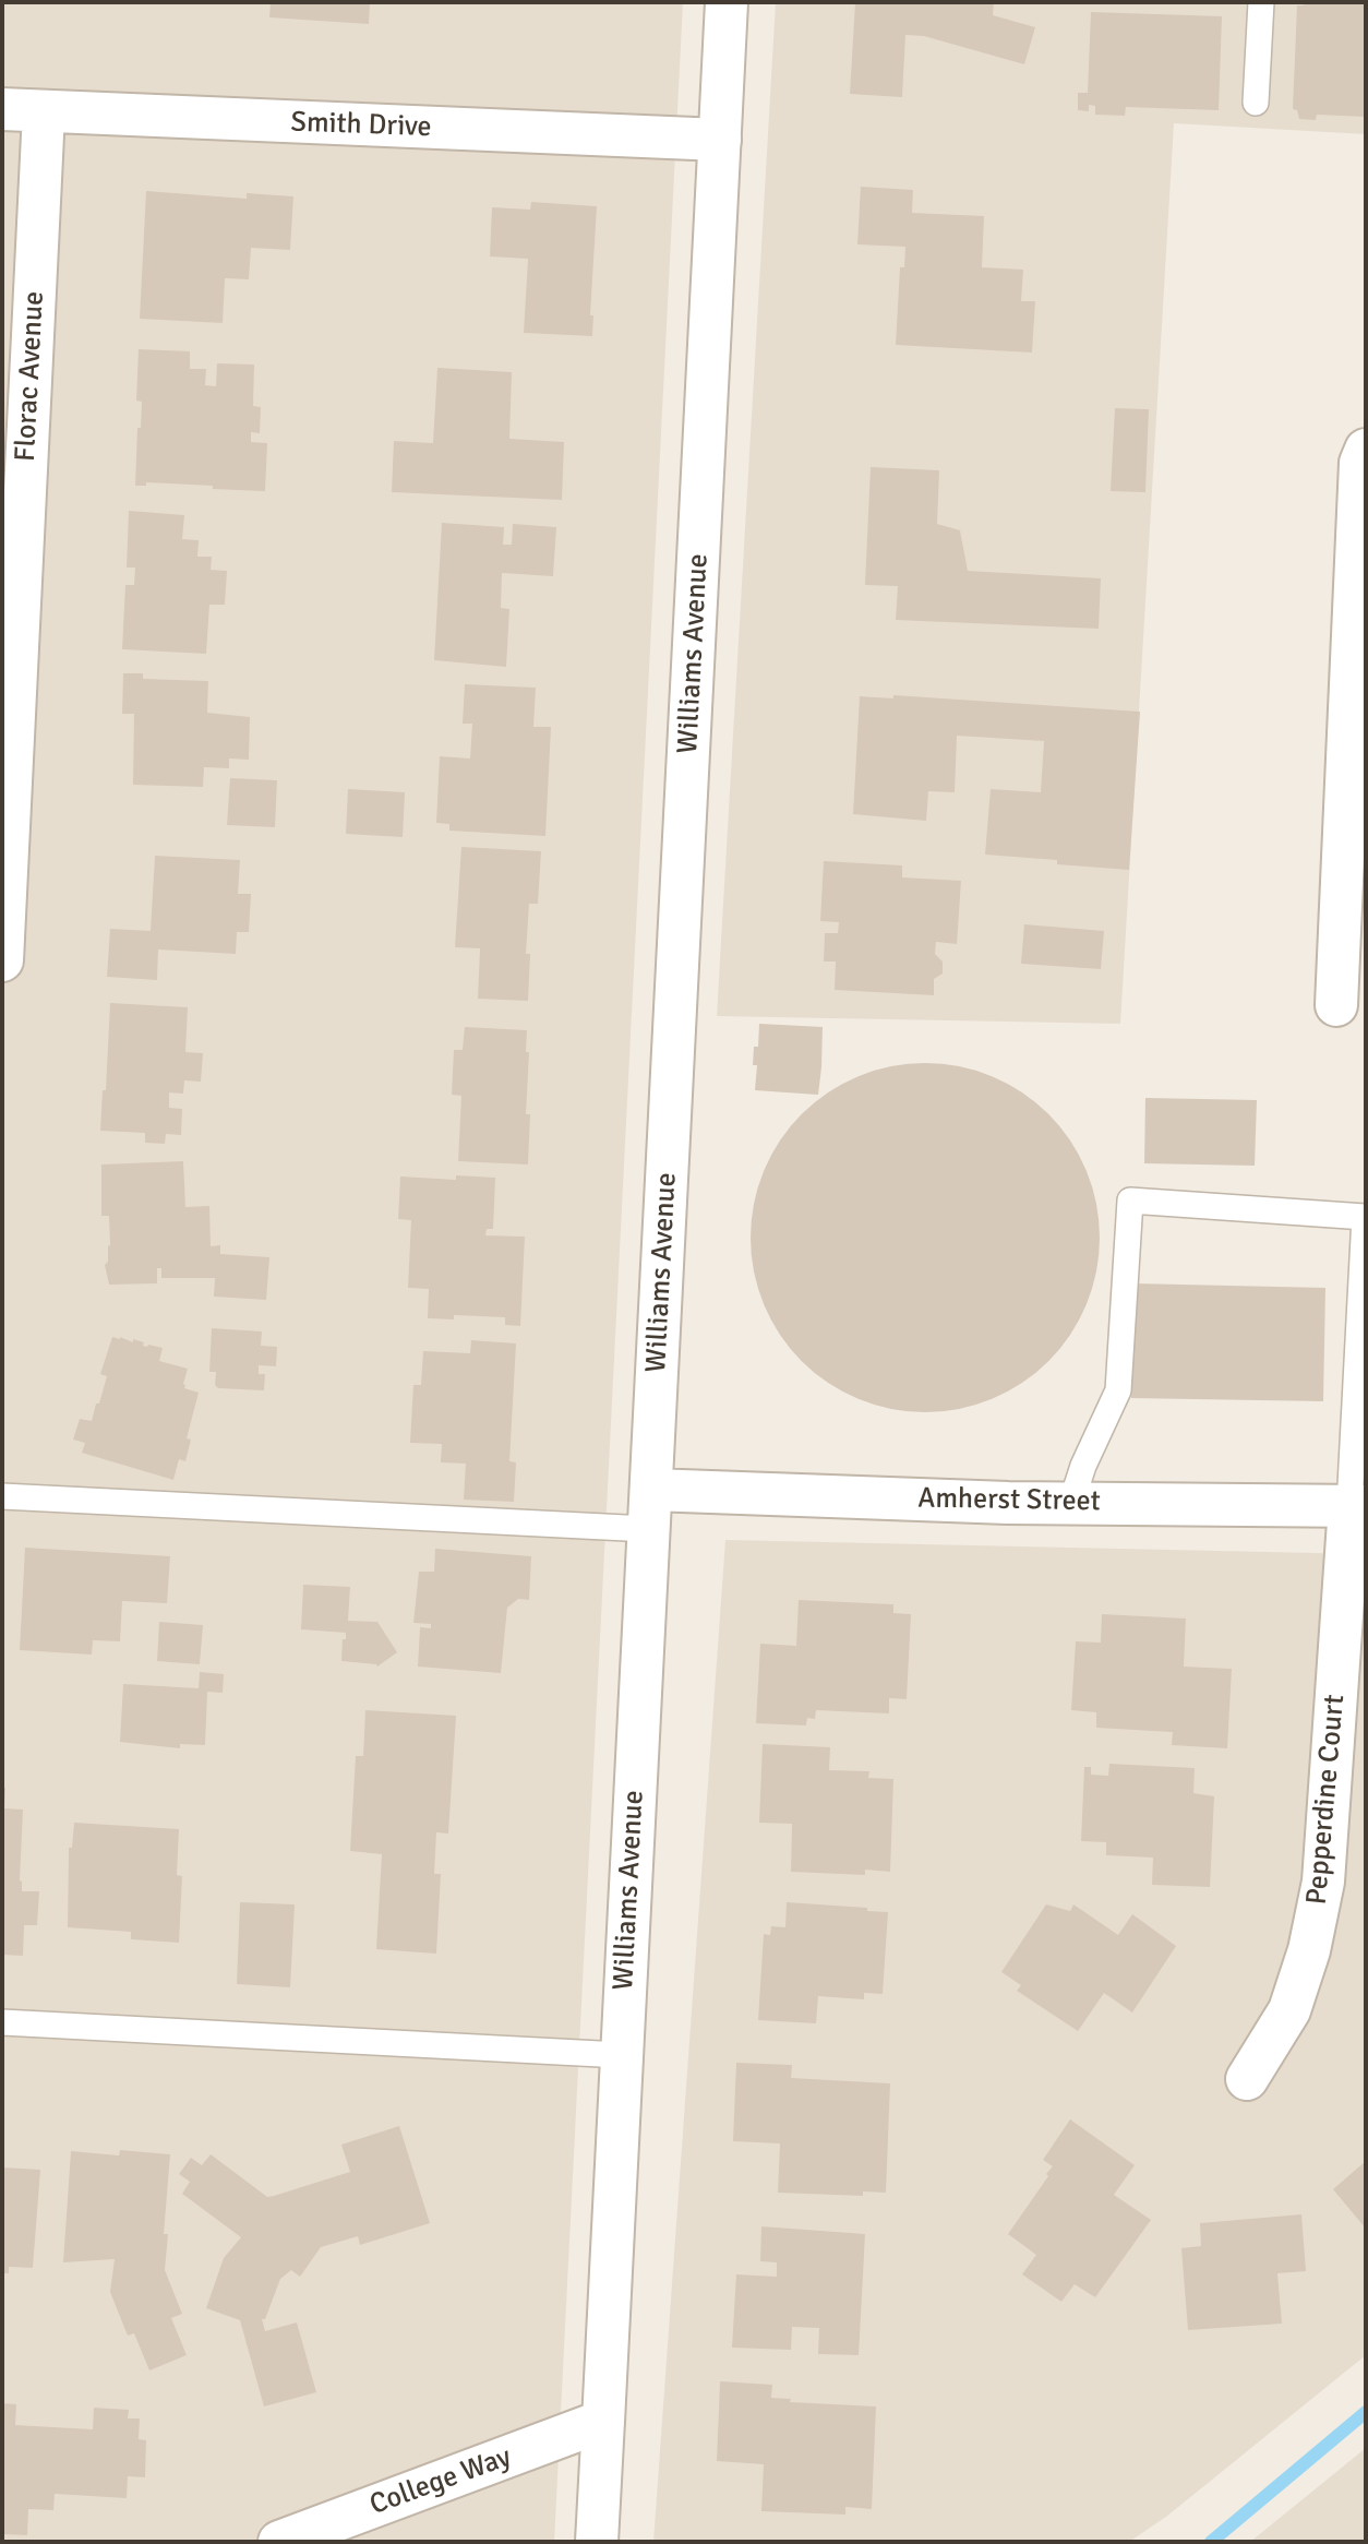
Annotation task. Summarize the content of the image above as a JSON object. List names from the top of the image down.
{
  "streets": {
    "street": [
      "Smith Drive",
      "Florac Avenue",
      "Williams Avenue",
      "Amherst Street",
      "Pepperdine Court",
      "College Way"
    ]
  },
  "crossings": [
    ["Smith Drive", "Florac Avenue"],
    ["Smith Drive", "Williams Avenue"],
    ["Williams Avenue", "Amherst Street"],
    ["Williams Avenue", "College Way"],
    ["Amherst Street", "Pepperdine Court"]
  ]
}
